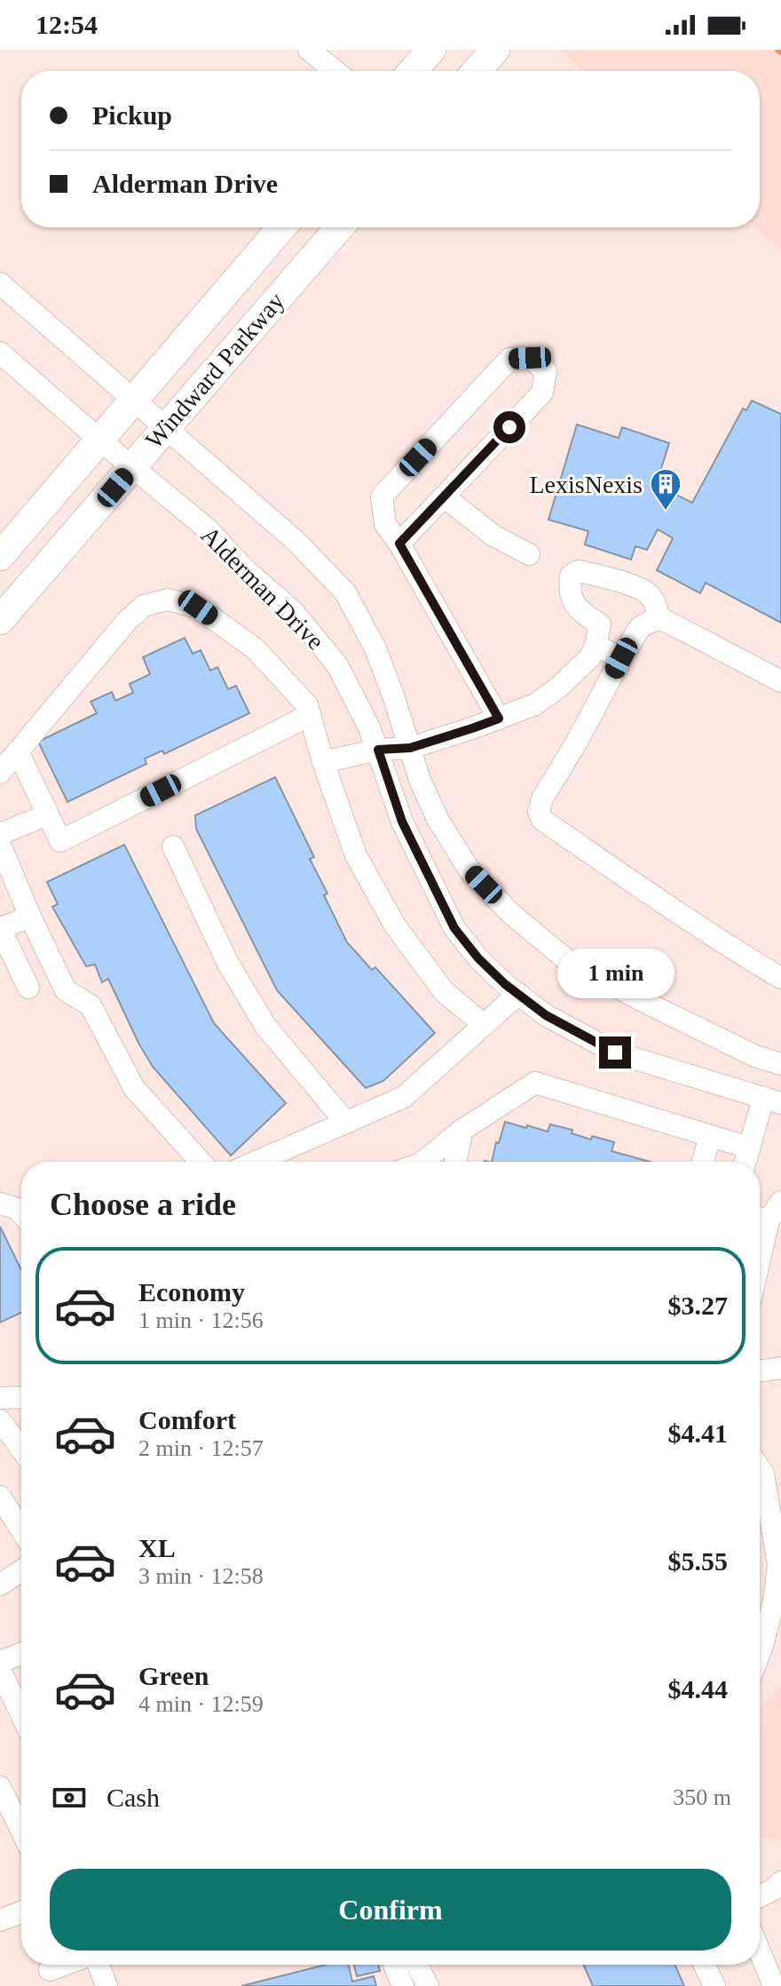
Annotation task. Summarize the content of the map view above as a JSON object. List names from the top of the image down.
{
  "streets": {
    "main road": ["Windward Parkway"],
    "street": ["Alderman Drive"]
  },
  "crossings": [
    ["Windward Parkway", "Alderman Drive"]
  ],
  "places": {
    "building": ["LexisNexis"]
  },
  "page": {
    "status": "12:54",
    "banner": ["Pickup", "Alderman Drive"],
    "bubble": "1 min",
    "heading": "Choose a ride",
    "list": [
      {
        "name": "Economy",
        "note": "1 min · 12:56",
        "value": "$3.27"
      },
      {
        "name": "Comfort",
        "note": "2 min · 12:57",
        "value": "$4.41"
      },
      {
        "name": "XL",
        "note": "3 min · 12:58",
        "value": "$5.55"
      },
      {
        "name": "Green",
        "note": "4 min · 12:59",
        "value": "$4.44"
      }
    ],
    "pay": ["Cash", "350 m"],
    "buttons": "Confirm"
  }
}
